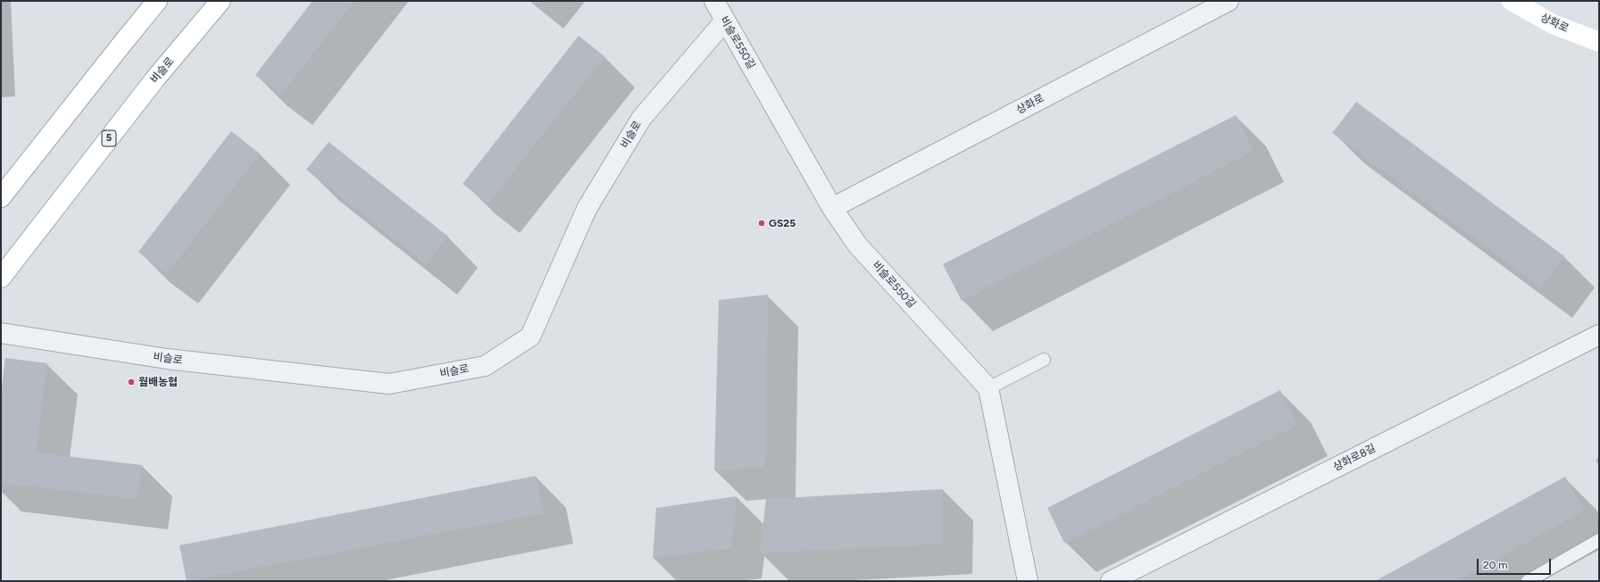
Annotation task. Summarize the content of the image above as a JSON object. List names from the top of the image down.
{
  "streets": {
    "main road": ["상화로", "비슬로", "5"],
    "street": ["비슬로550길", "상화로8길"]
  },
  "crossings": [
    ["상화로", "비슬로550길"],
    ["비슬로550길", "비슬로"]
  ],
  "places": ["GS25", "월배농협"],
  "scale_bar": "20 m"
}
